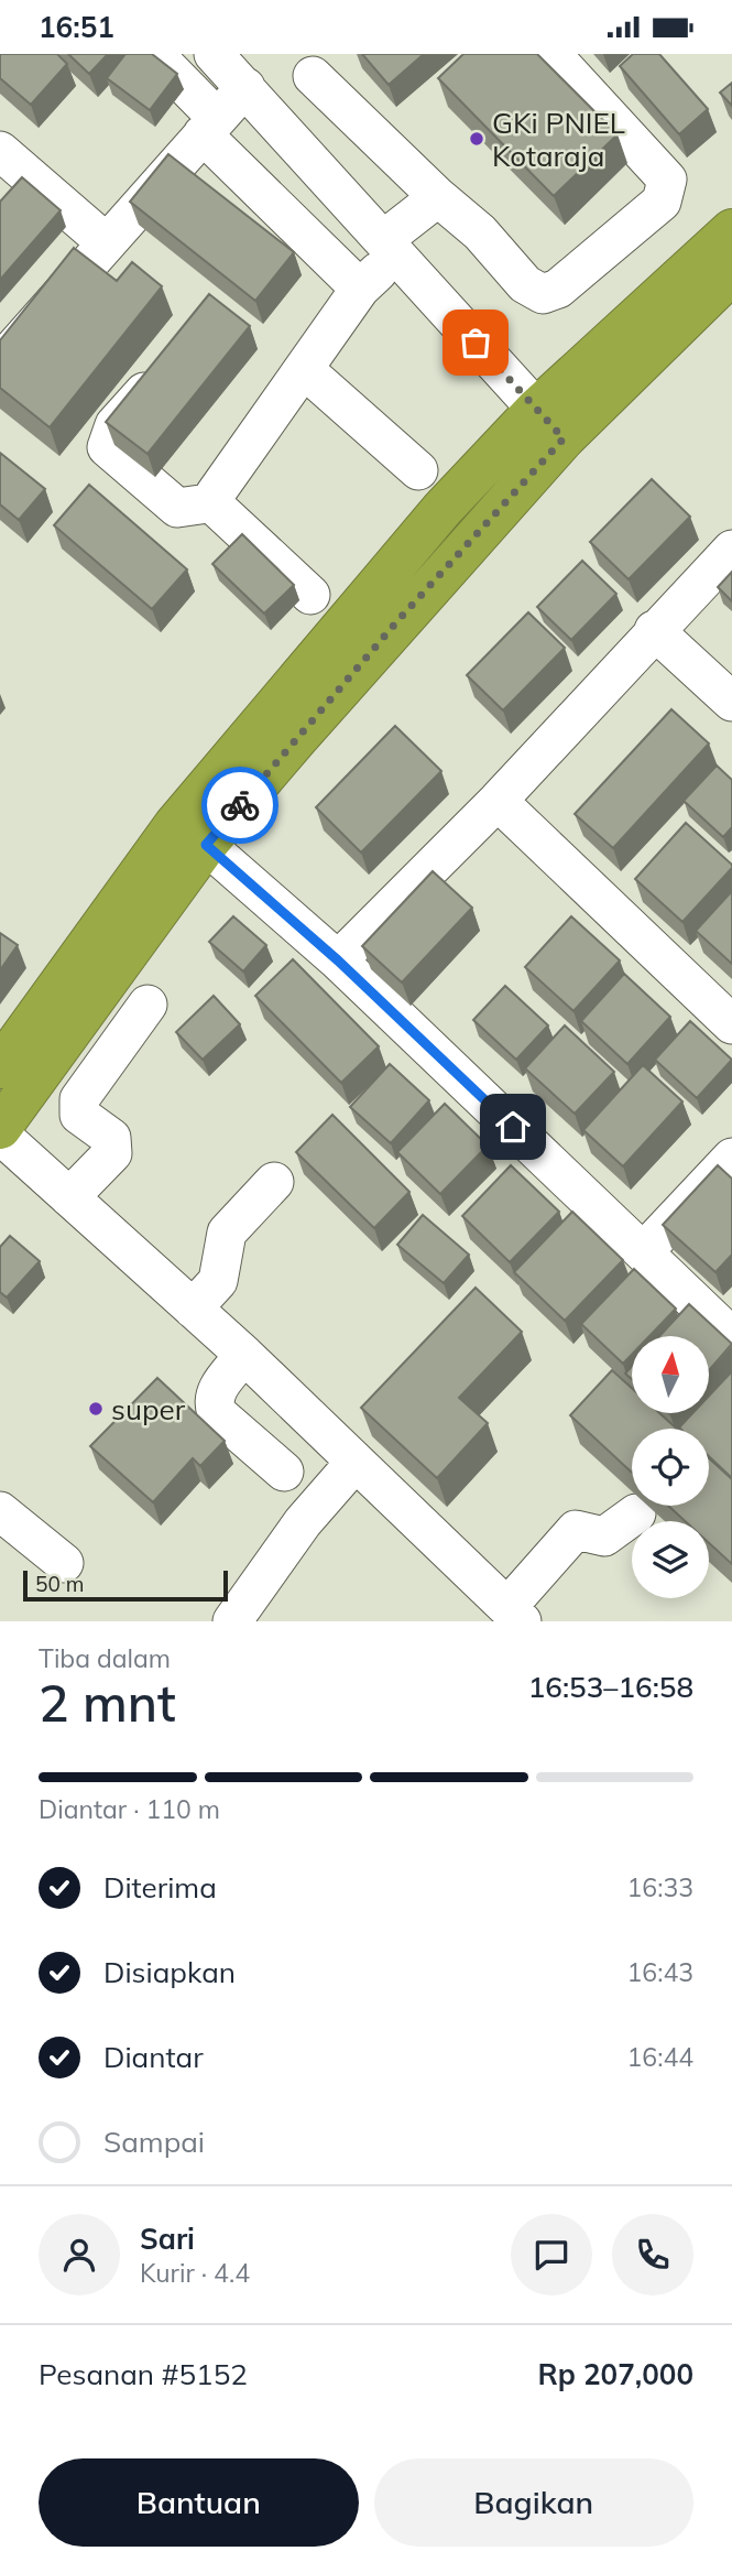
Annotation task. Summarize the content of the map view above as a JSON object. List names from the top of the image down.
{
  "places": ["GKi PNIEL Kotaraja", "super"],
  "scale_bar": "50 m",
  "north": "top",
  "page": {
    "status": "16:51",
    "scale": "50 m",
    "heading": ["2 mnt", "Tiba dalam", "16:53–16:58"],
    "panel": [
      "Sari",
      "Kurir · 4.4",
      "Pesanan #5152",
      "Rp 207,000"
    ],
    "bar": "Diantar · 110 m",
    "list": [
      ["Diterima", "16:33"],
      ["Disiapkan", "16:43"],
      ["Diantar", "16:44"],
      "Sampai"
    ],
    "buttons": ["Bantuan", "Bagikan"]
  }
}
